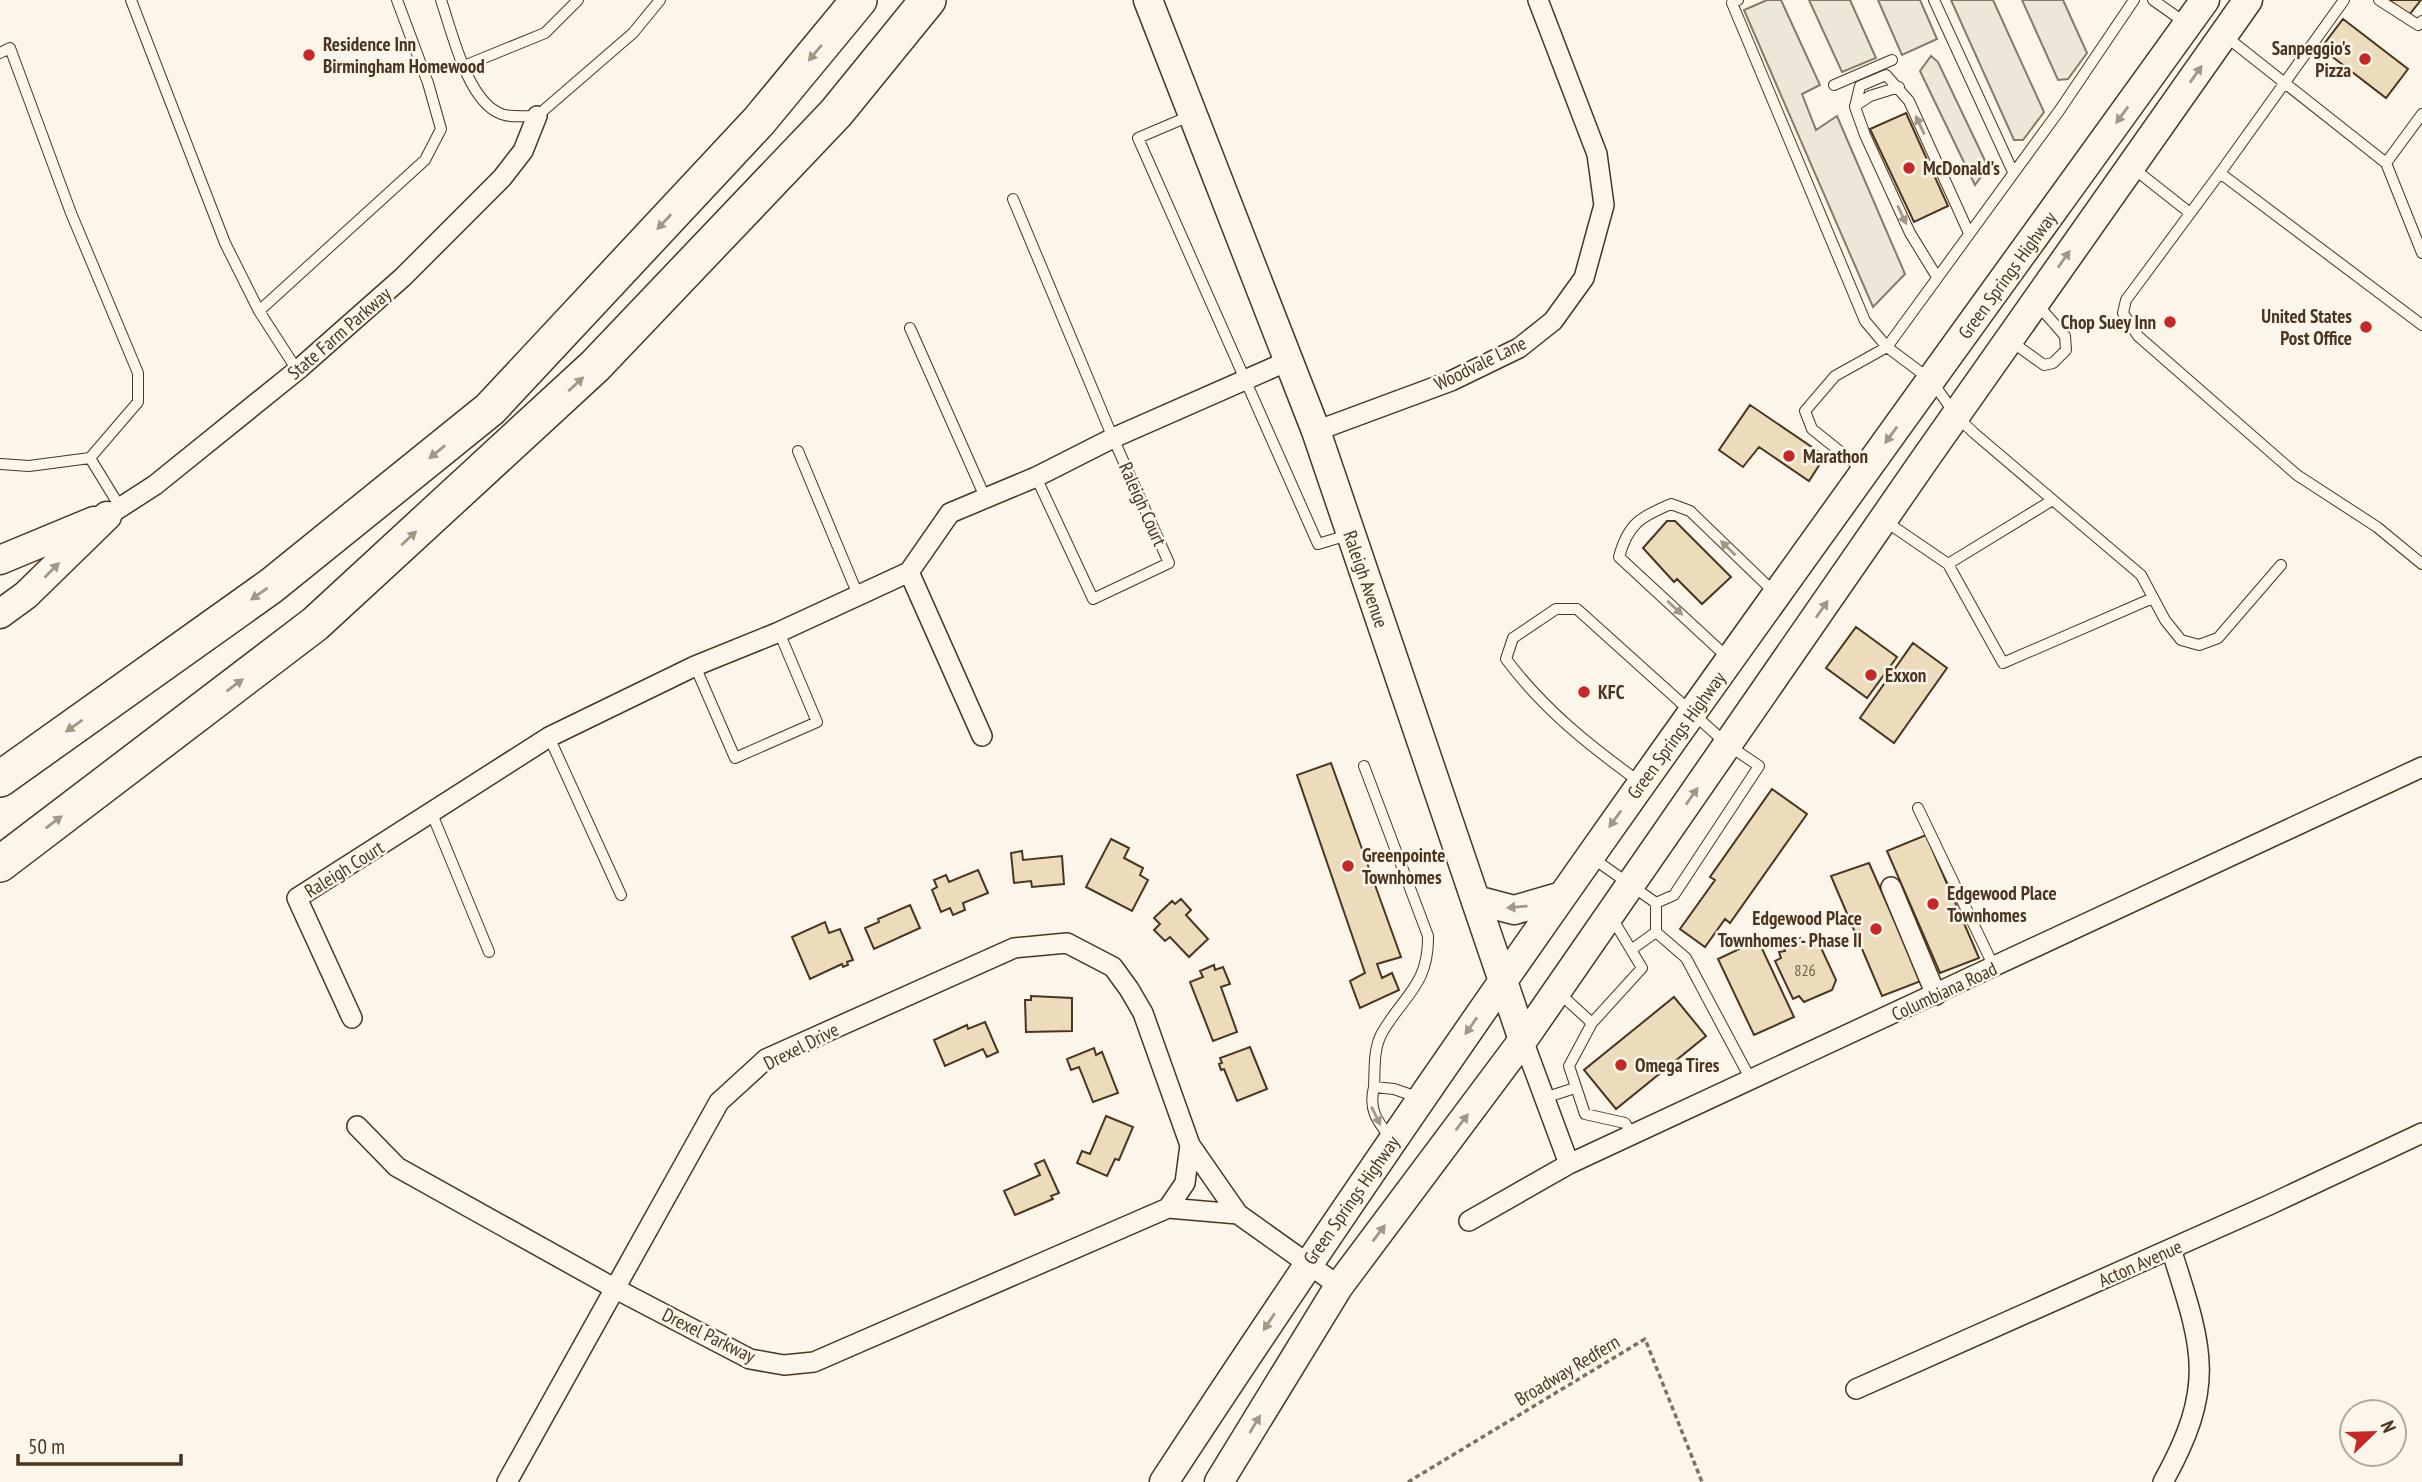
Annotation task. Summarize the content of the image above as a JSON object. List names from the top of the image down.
{
  "streets": {
    "main road": ["Green Springs Highway", "State Farm Parkway", "Raleigh Avenue"],
    "street": [
      "Woodvale Lane",
      "Raleigh Court",
      "Columbiana Road",
      "Drexel Drive",
      "Acton Avenue",
      "Drexel Parkway"
    ],
    "path": ["Broadway Redfern"]
  },
  "crossings": [
    ["Green Springs Highway", "Raleigh Avenue"],
    ["Woodvale Lane", "Raleigh Avenue"],
    ["Raleigh Court", "Raleigh Avenue"],
    ["Raleigh Avenue", "Columbiana Road"],
    ["Drexel Drive", "Drexel Parkway"]
  ],
  "places": [
    "Residence Inn Birmingham Homewood",
    "Sanpeggio's Pizza",
    "McDonald's",
    "Chop Suey Inn",
    "United States Post Office",
    "Marathon",
    "Exxon",
    "KFC",
    "Greenpointe Townhomes",
    "Edgewood Place Townhomes",
    "Edgewood Place Townhomes - Phase II",
    "Omega Tires"
  ],
  "house_numbers": ["826"],
  "scale_bar": "50 m",
  "north": "top right"
}
